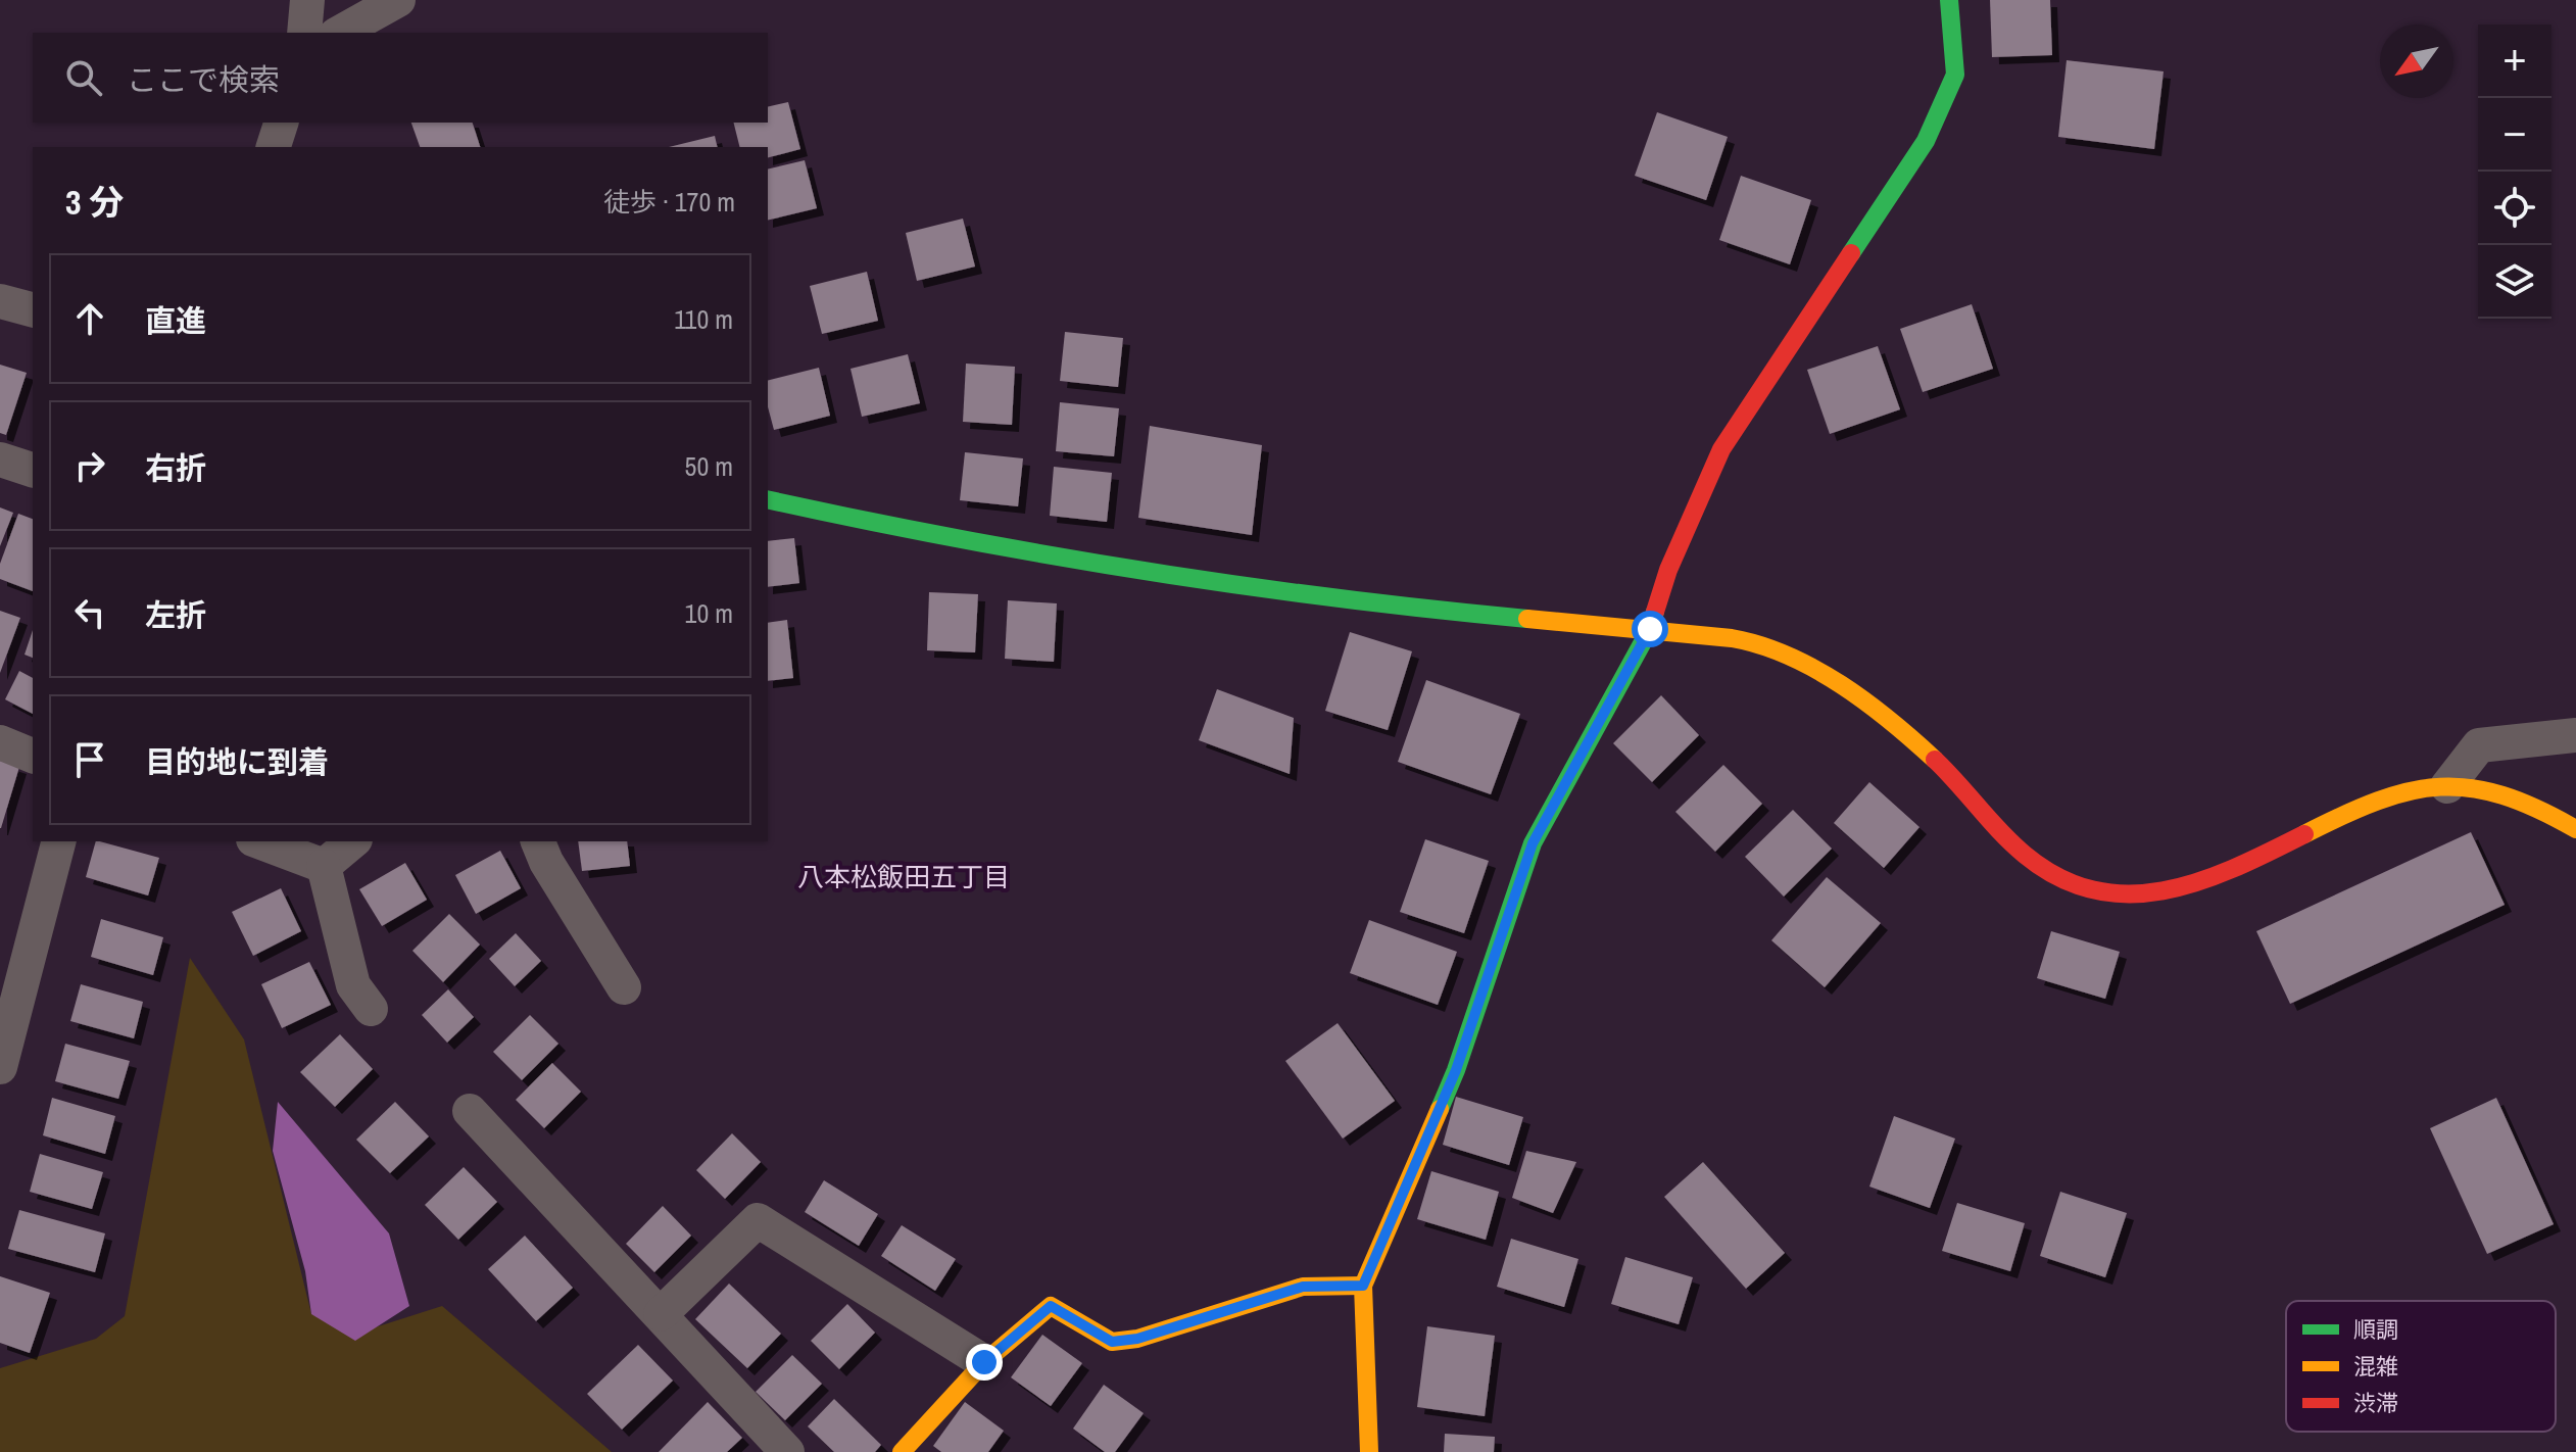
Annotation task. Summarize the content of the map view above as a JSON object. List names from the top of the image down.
{
  "districts": ["八本松飯田五丁目"],
  "legend": ["順調", "混雑", "渋滞"],
  "north": "bottom left",
  "page": {
    "map_buttons": ["+", "−"],
    "search": "ここで検索",
    "heading": ["3 分", "徒歩 · 170 m"],
    "list": [
      ["直進", "110 m"],
      ["右折", "50 m"],
      ["左折", "10 m"],
      "目的地に到着"
    ]
  }
}
